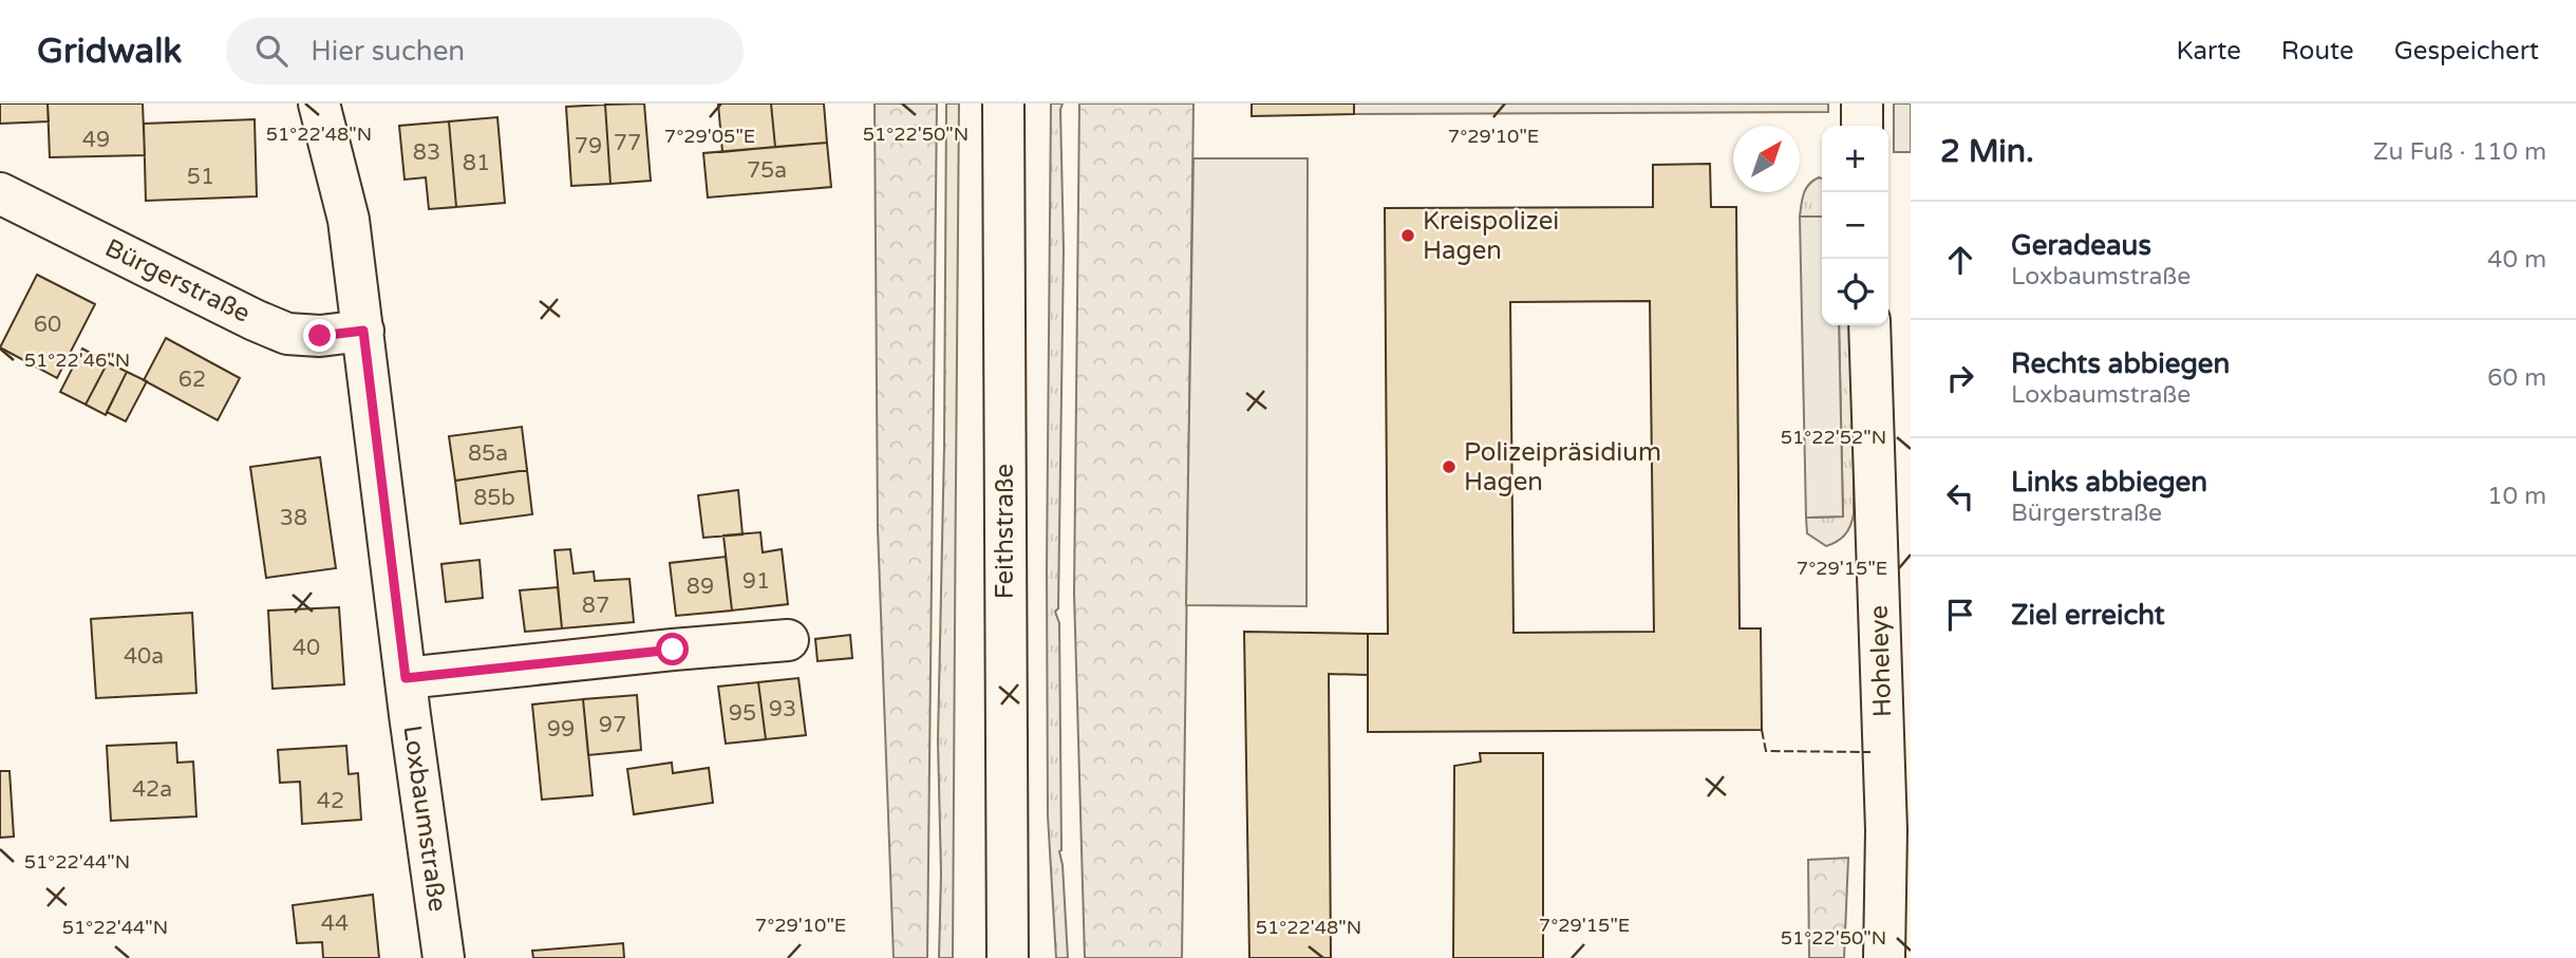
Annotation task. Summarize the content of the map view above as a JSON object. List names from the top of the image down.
{
  "streets": {
    "street": [
      "Bürgerstraße",
      "Feithstraße",
      "Hoheleye",
      "Loxbaumstraße"
    ]
  },
  "crossings": [
    ["Bürgerstraße", "Loxbaumstraße"]
  ],
  "places": ["Kreispolizei Hagen", "Polizeipräsidium Hagen"],
  "house_numbers": [
    "49",
    "77",
    "79",
    "83",
    "81",
    "75a",
    "51",
    "60",
    "62",
    "85a",
    "85b",
    "38",
    "91",
    "89",
    "87",
    "40",
    "40a",
    "93",
    "95",
    "97",
    "99",
    "42a",
    "42",
    "44"
  ],
  "north": "top right",
  "page": {
    "header": "Gridwalk",
    "search": "Hier suchen",
    "nav": ["Karte", "Route", "Gespeichert"],
    "heading": ["2 Min.", "Zu Fuß · 110 m"],
    "map_buttons": ["+", "−"],
    "list": [
      ["Geradeaus", "Loxbaumstraße", "40 m"],
      ["Rechts abbiegen", "Loxbaumstraße", "60 m"],
      ["Links abbiegen", "Bürgerstraße", "10 m"],
      "Ziel erreicht"
    ]
  },
  "coordinates": [
    "51°22'48\"N",
    "51°22'50\"N",
    "7°29'05\"E",
    "7°29'10\"E",
    "51°22'46\"N",
    "51°22'52\"N",
    "7°29'15\"E",
    "51°22'44\"N"
  ]
}
